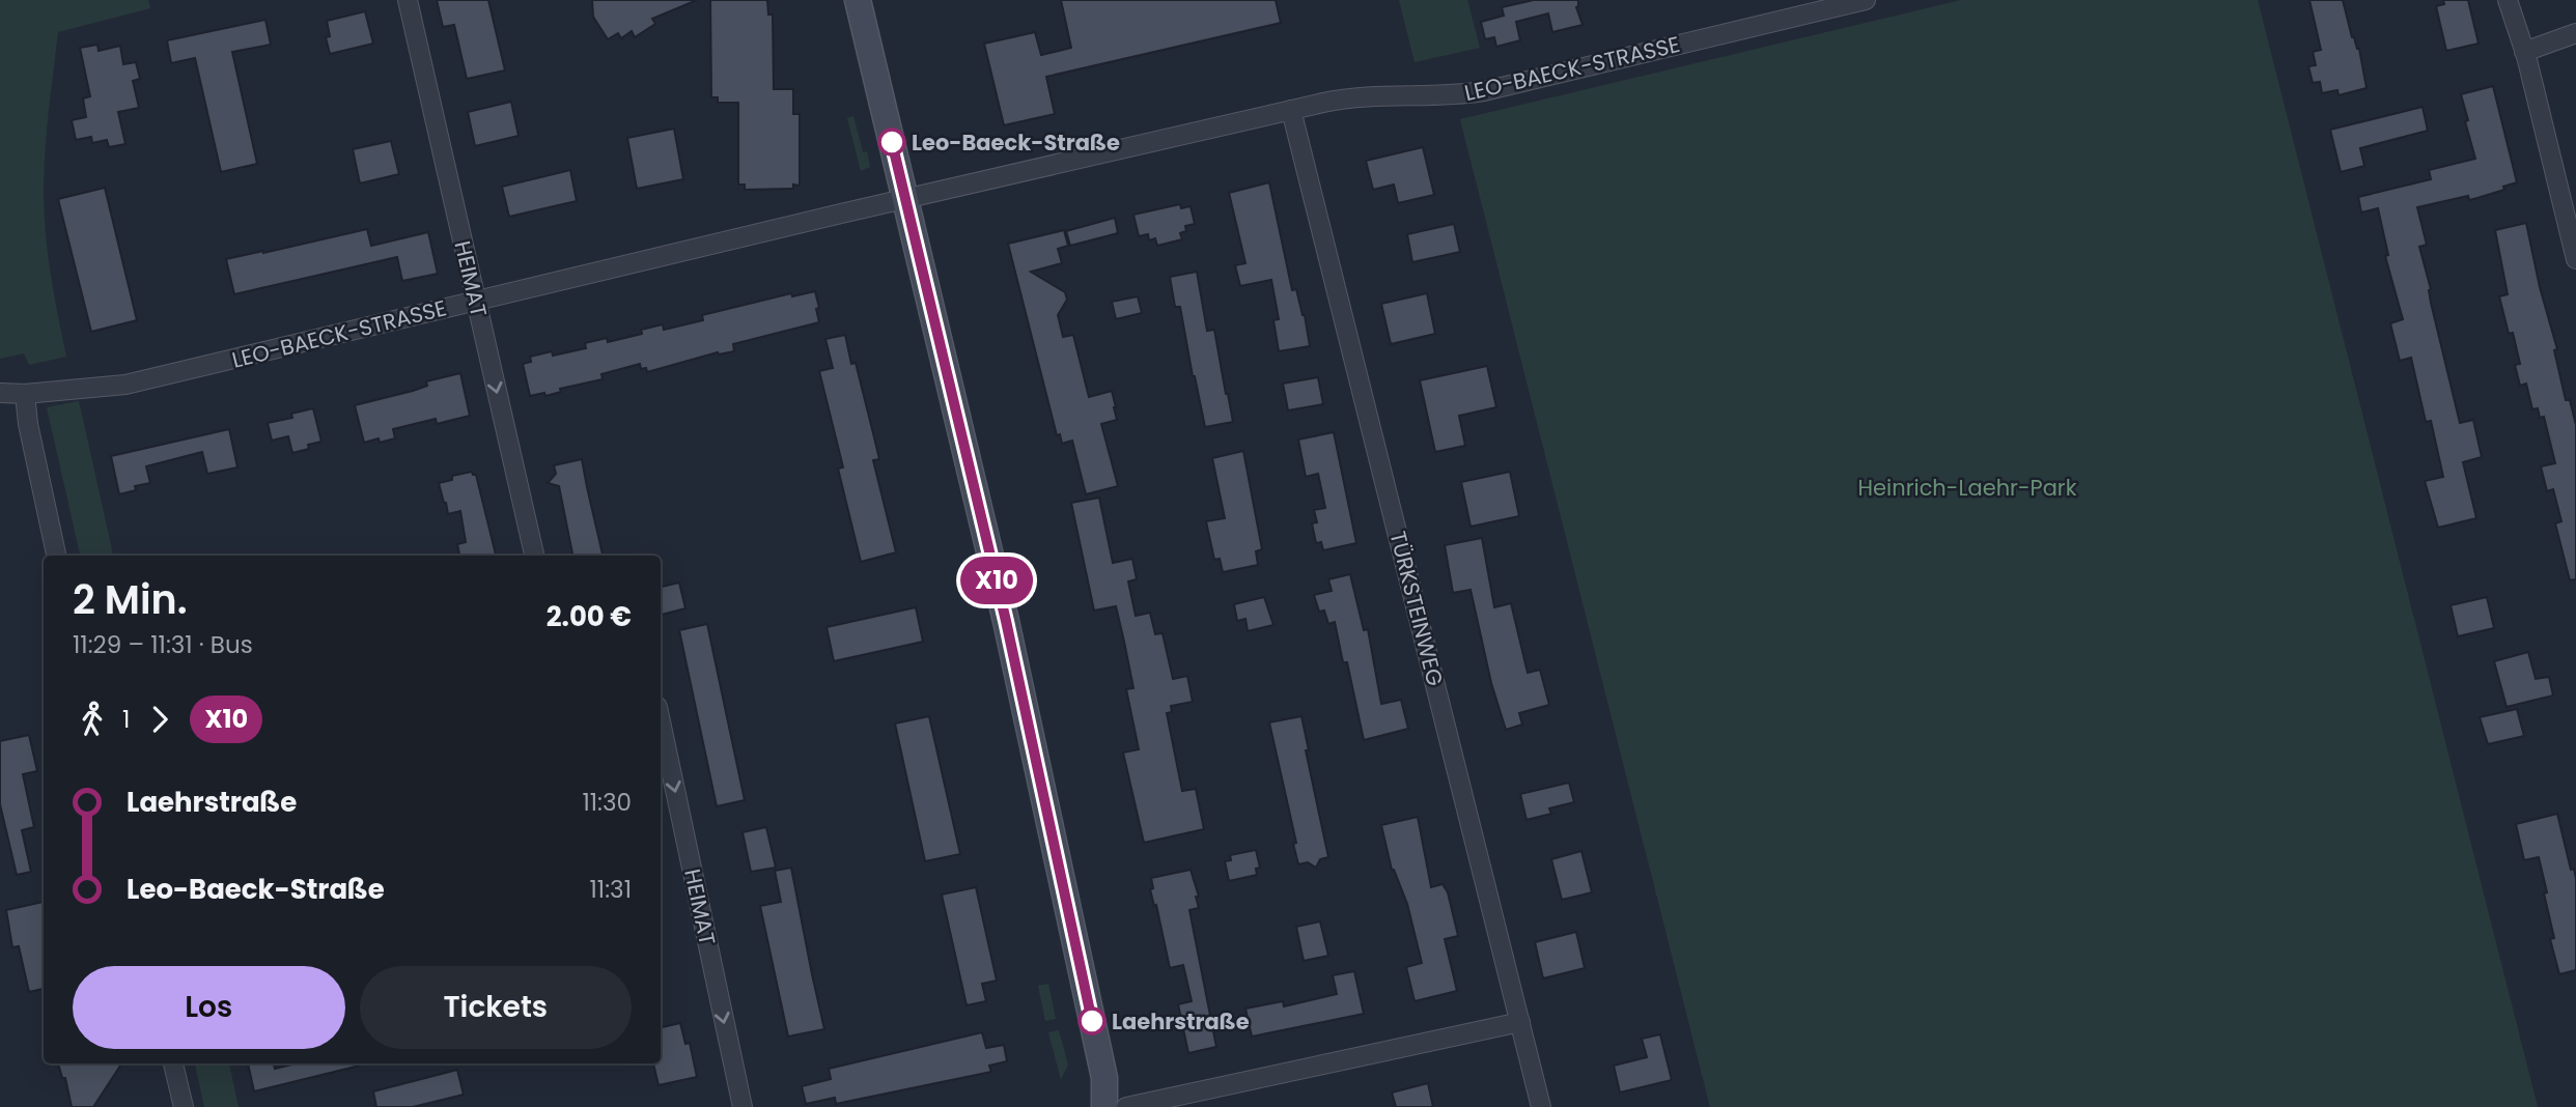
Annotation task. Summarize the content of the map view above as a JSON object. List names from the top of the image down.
{
  "streets": {
    "street": ["LEO-BAECK-STRASSE", "HEIMAT", "TÜRKSTEINWEG"]
  },
  "crossings": [
    ["LEO-BAECK-STRASSE", "HEIMAT"],
    ["LEO-BAECK-STRASSE", "TÜRKSTEINWEG"]
  ],
  "one_way": ["HEIMAT"],
  "parks": ["Heinrich-Laehr-Park"],
  "places": ["Leo-Baeck-Straße", "Laehrstraße"],
  "lines": ["bus line X10"],
  "page": {
    "on_map": "X10",
    "heading": ["2 Min.", "11:29 – 11:31 · Bus", "2.00 €"],
    "legs": ["1", "X10"],
    "list": [
      {
        "name": "Laehrstraße",
        "value": "11:30"
      },
      {
        "name": "Leo-Baeck-Straße",
        "value": "11:31"
      }
    ],
    "buttons": ["Los", "Tickets"]
  }
}
